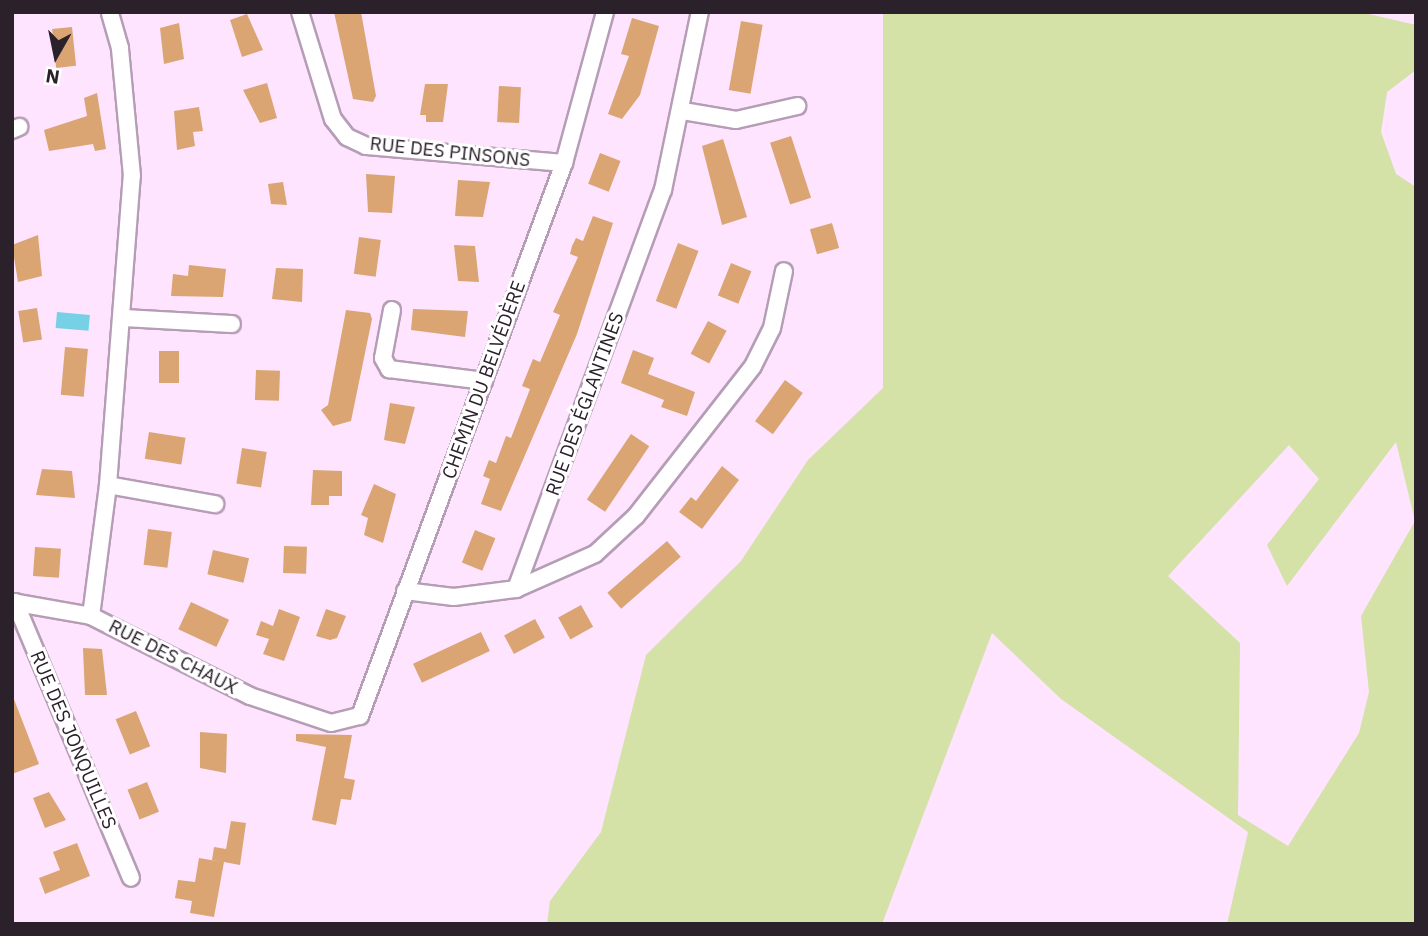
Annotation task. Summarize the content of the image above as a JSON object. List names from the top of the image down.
{
  "streets": {
    "street": [
      "RUE DES PINSONS",
      "CHEMIN DU BELVÉDÈRE",
      "RUE DES ÉGLANTINES",
      "RUE DES CHAUX",
      "RUE DES JONQUILLES"
    ]
  },
  "crossings": [
    ["RUE DES PINSONS", "CHEMIN DU BELVÉDÈRE"],
    ["CHEMIN DU BELVÉDÈRE", "RUE DES CHAUX"],
    ["RUE DES CHAUX", "RUE DES JONQUILLES"]
  ],
  "north": "bottom"
}
